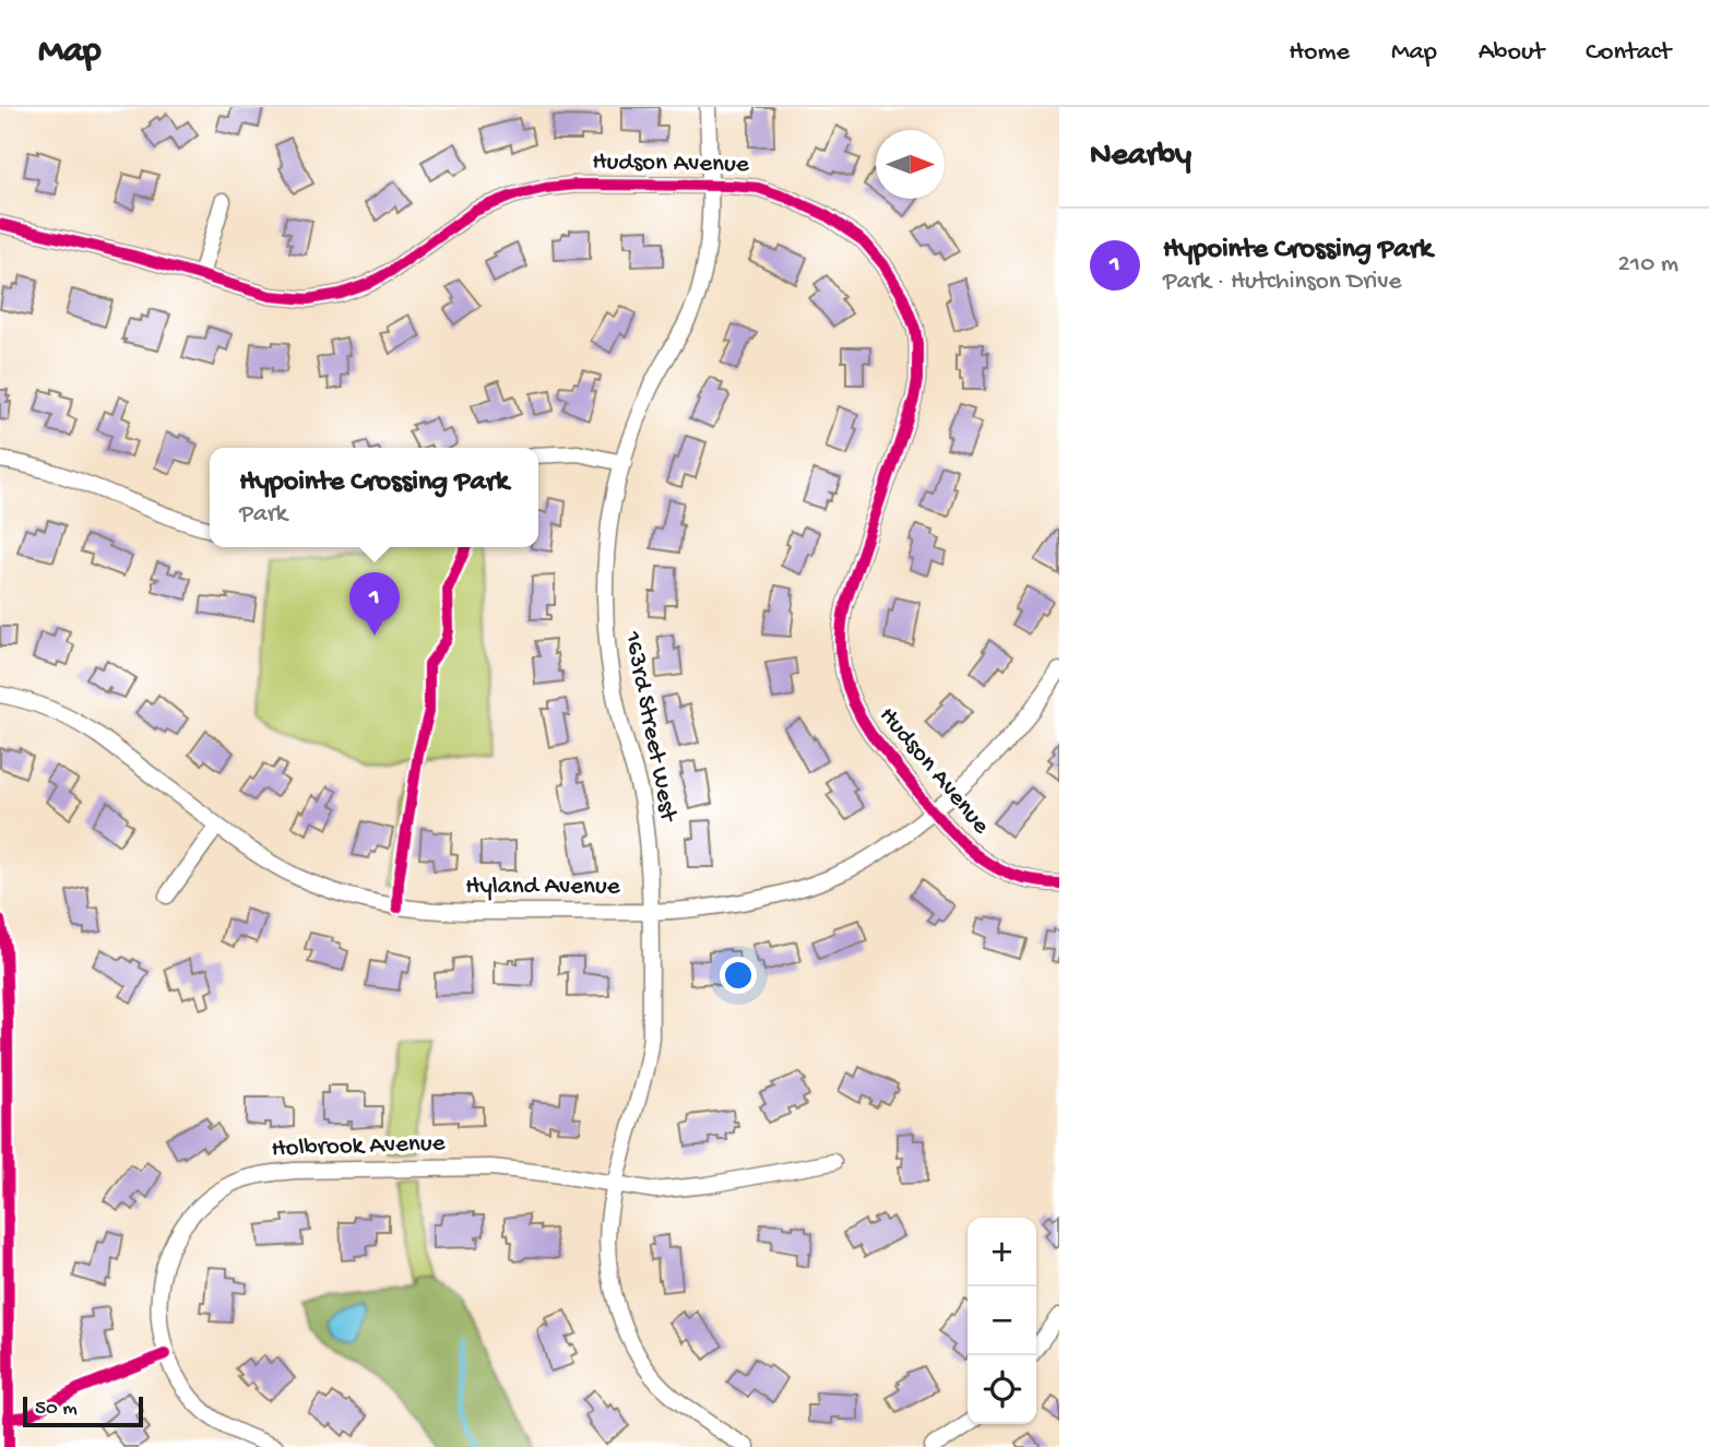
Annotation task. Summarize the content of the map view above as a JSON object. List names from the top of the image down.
{
  "streets": {
    "street": [
      "Hudson Avenue",
      "163rd Street West",
      "Hyland Avenue",
      "Holbrook Avenue"
    ]
  },
  "crossings": [
    ["Hudson Avenue", "163rd Street West"],
    ["Hudson Avenue", "Hyland Avenue"],
    ["163rd Street West", "Hyland Avenue"],
    ["163rd Street West", "Holbrook Avenue"]
  ],
  "scale_bar": "50 m",
  "north": "right",
  "page": {
    "header": "Map",
    "nav": [
      "Home",
      "Map",
      "About",
      "Contact"
    ],
    "heading": "Nearby",
    "list": [
      {
        "mark": "1",
        "name": "Hypointe Crossing Park",
        "note": "Park · Hutchinson Drive",
        "value": "210 m"
      }
    ],
    "popup": ["Hypointe Crossing Park", "Park"],
    "pins": "1",
    "map_buttons": ["+", "−"],
    "scale": "50 m"
  }
}
